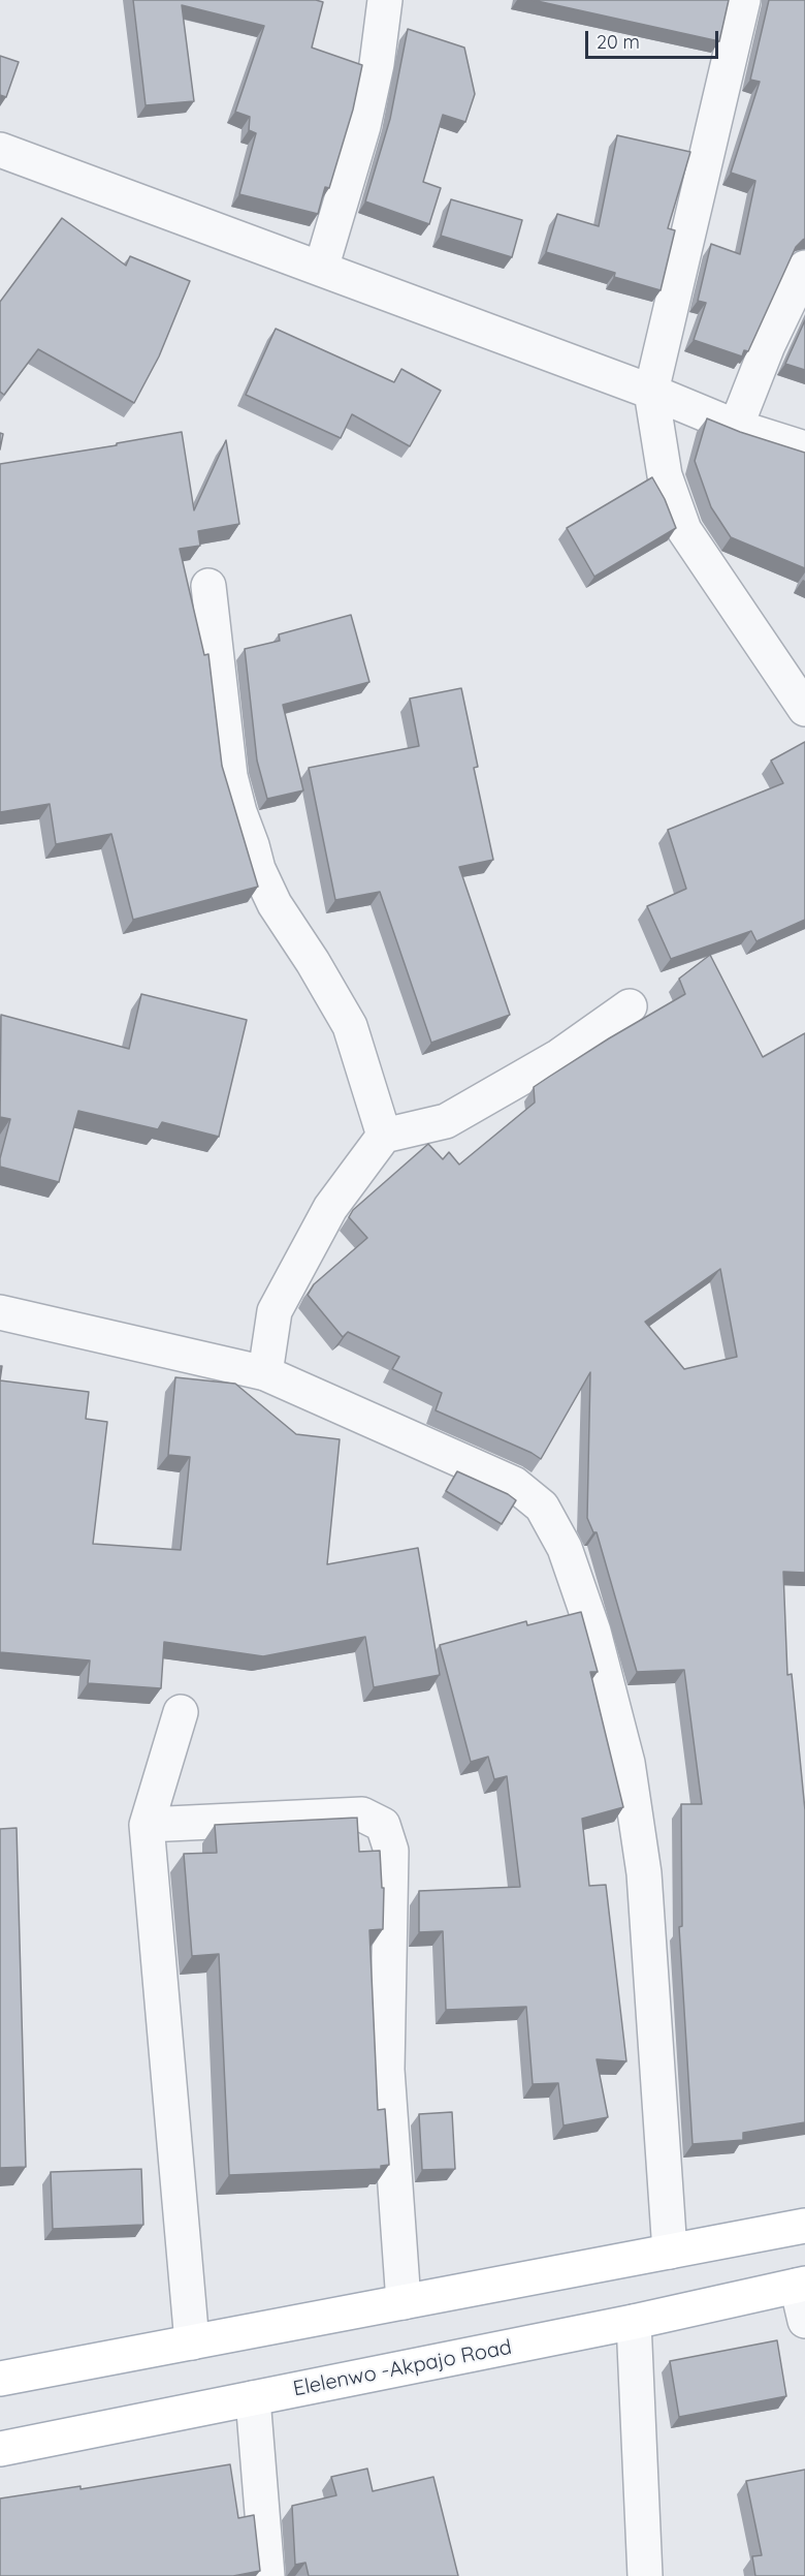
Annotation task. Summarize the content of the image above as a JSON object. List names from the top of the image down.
{
  "streets": {
    "main road": ["Elelenwo -Akpajo Road"]
  },
  "scale_bar": "20 m"
}
